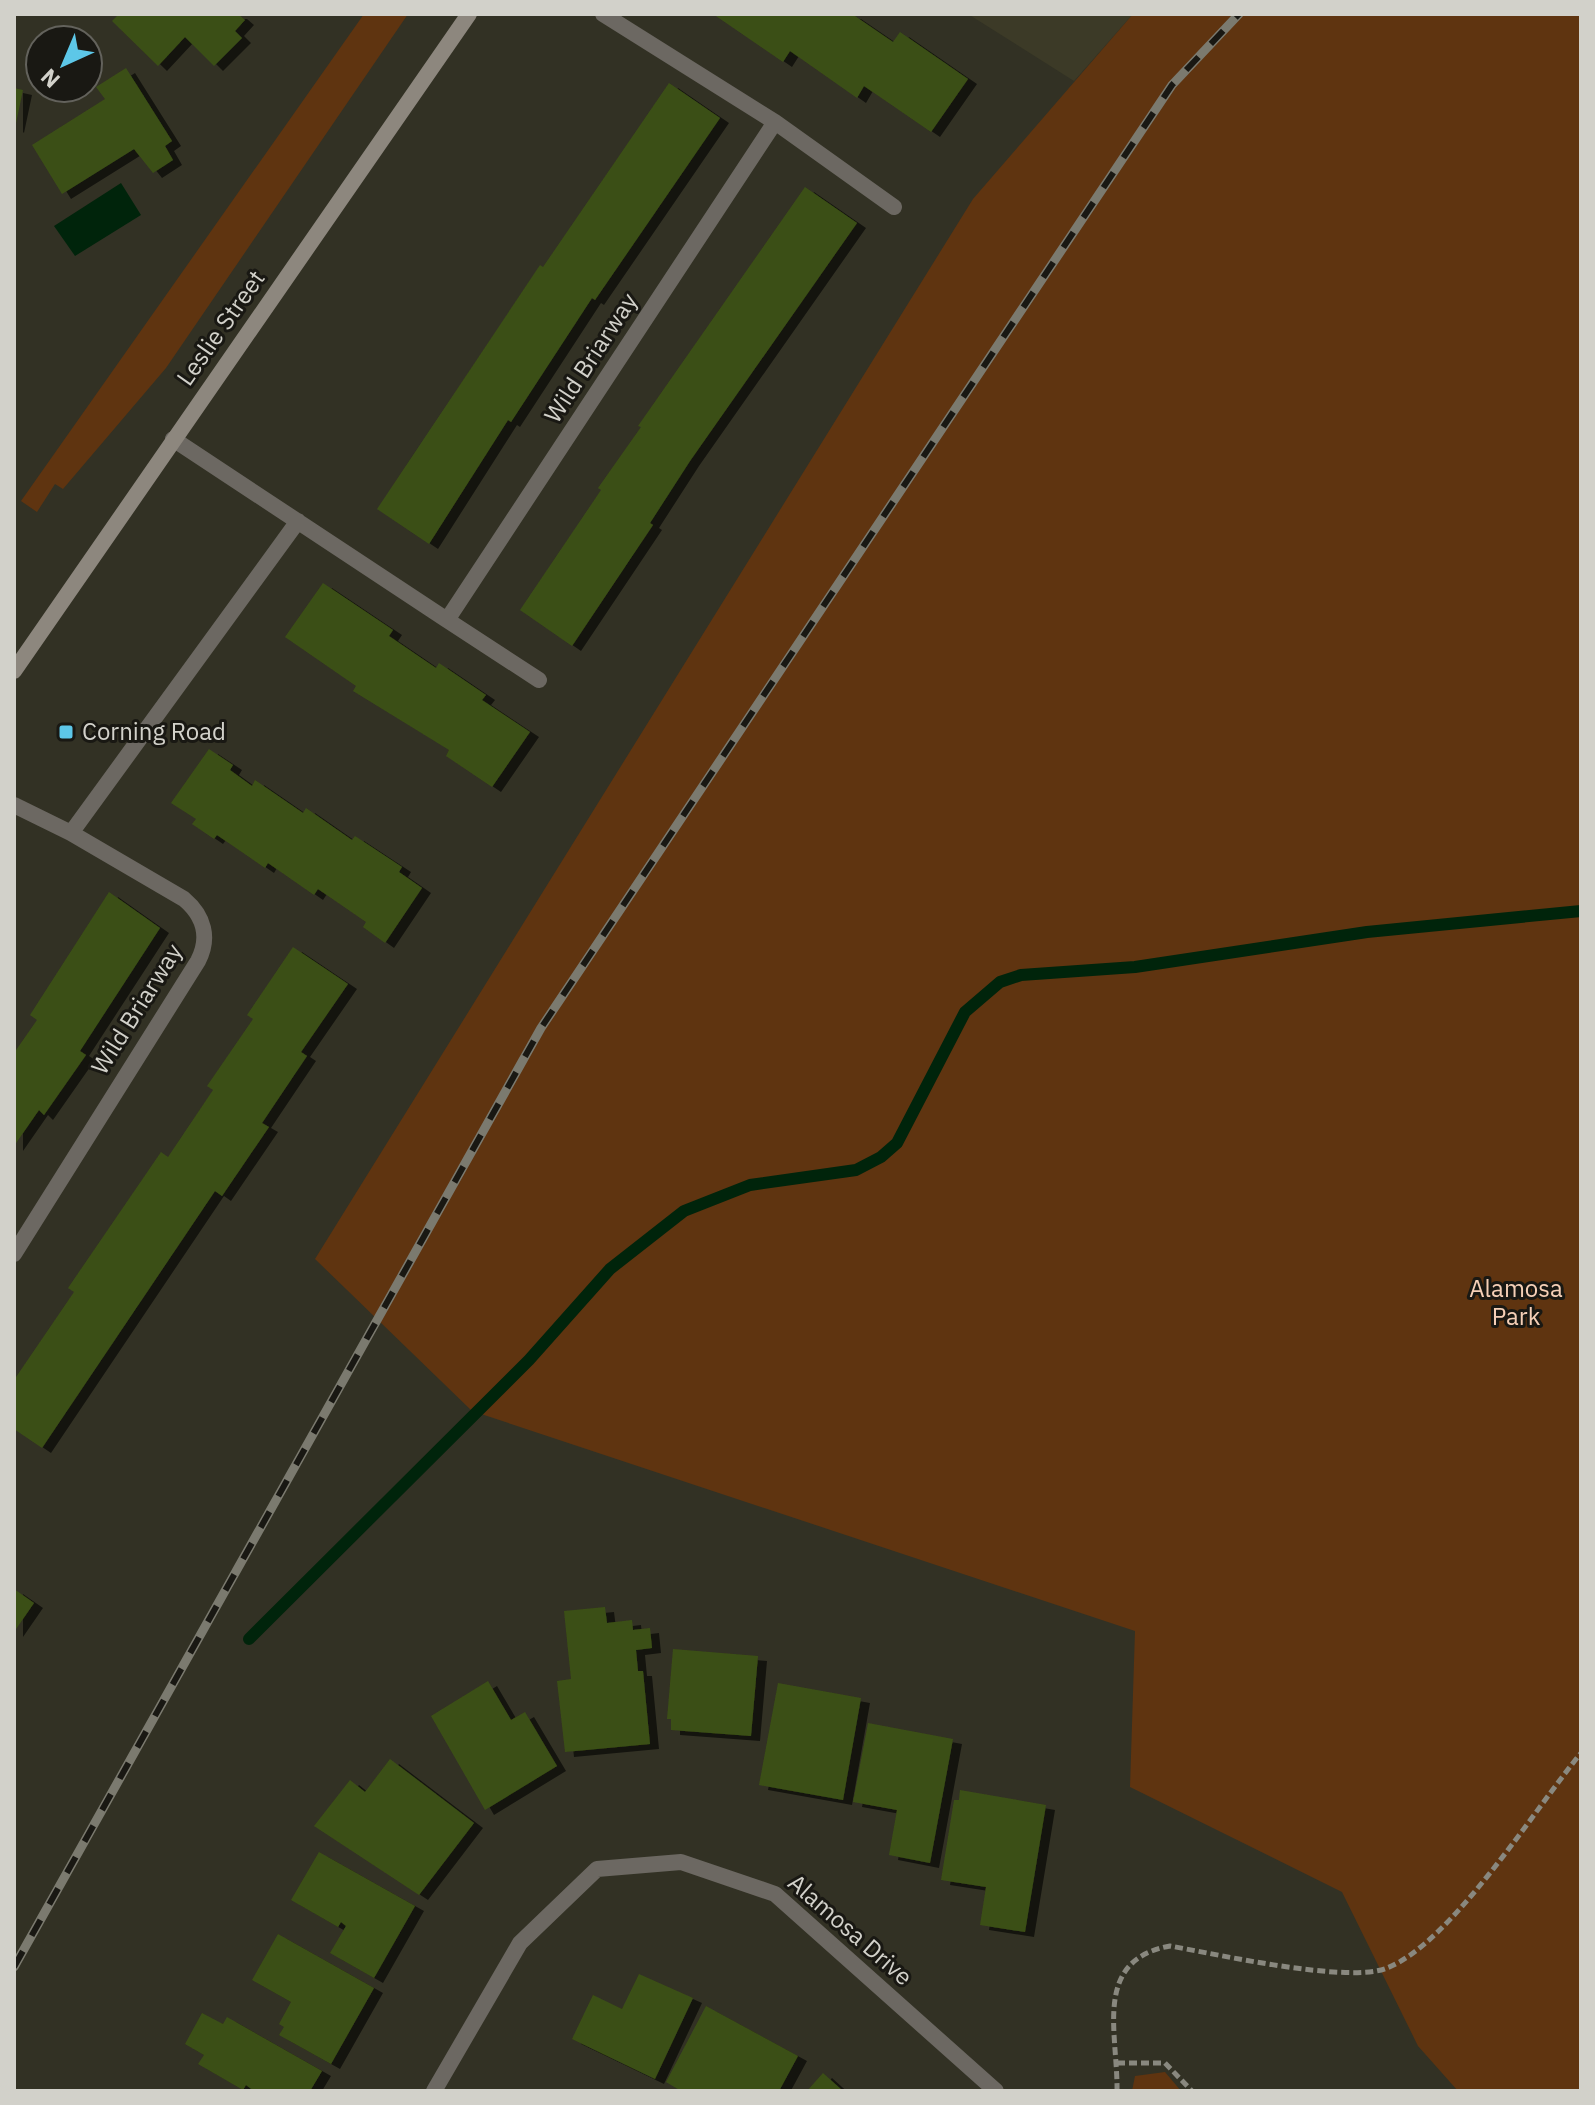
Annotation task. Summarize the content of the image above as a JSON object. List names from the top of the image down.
{
  "streets": {
    "main road": ["Leslie Street"],
    "street": ["Wild Briarway", "Alamosa Drive"]
  },
  "parks": ["Alamosa Park"],
  "places": {
    "transit": ["Corning Road"]
  },
  "north": "bottom left"
}
